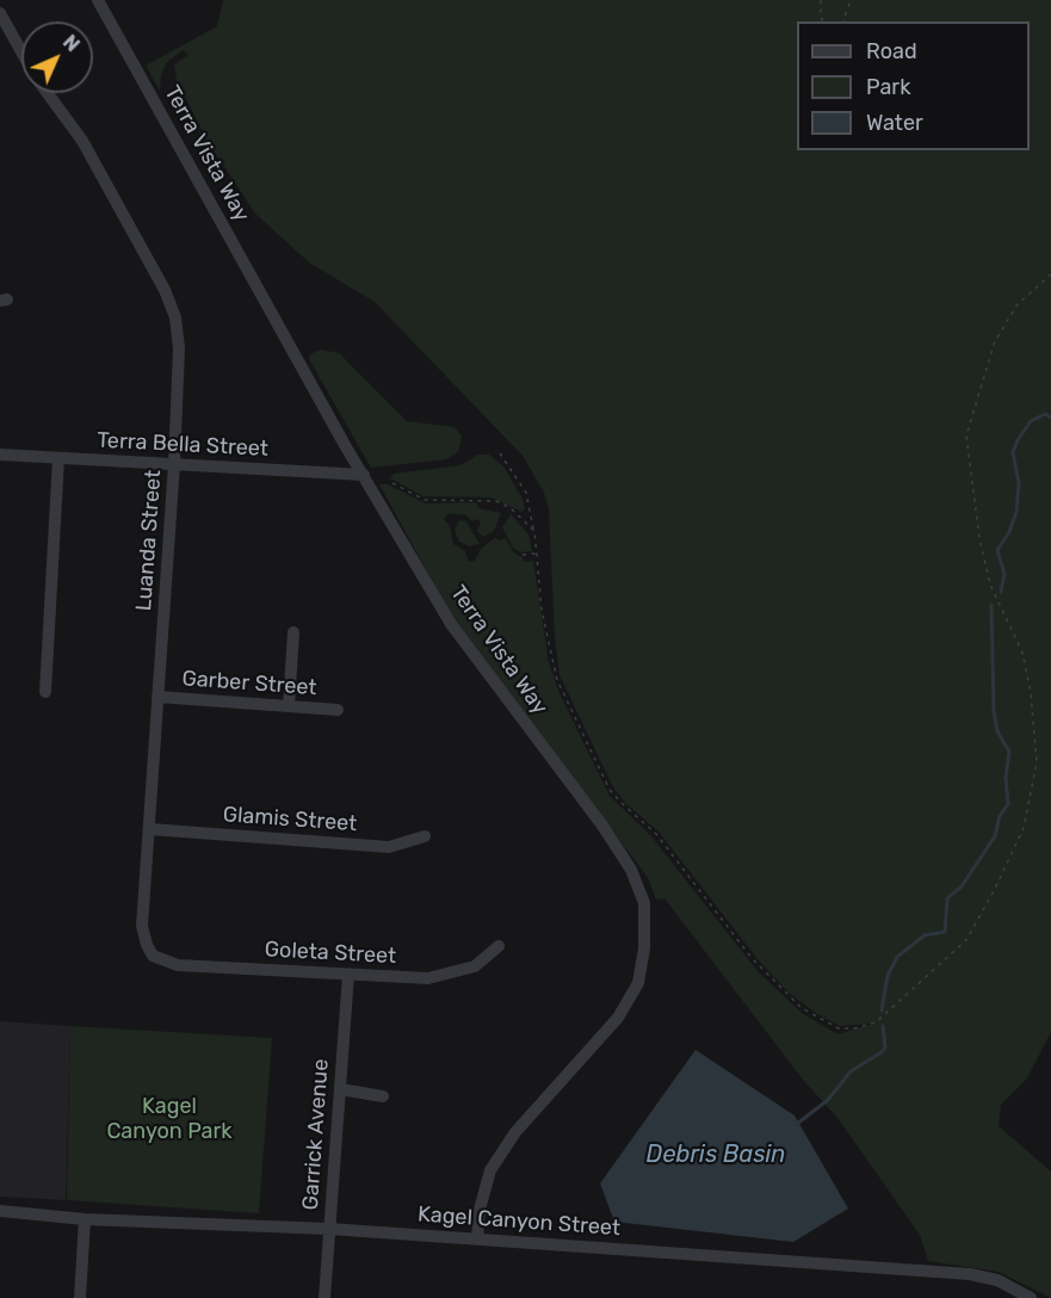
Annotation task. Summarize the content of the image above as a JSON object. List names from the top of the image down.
{
  "streets": {
    "street": [
      "Terra Vista Way",
      "Terra Bella Street",
      "Luanda Street",
      "Garber Street",
      "Glamis Street",
      "Goleta Street",
      "Garrick Avenue",
      "Kagel Canyon Street"
    ]
  },
  "crossings": [
    ["Terra Vista Way", "Terra Bella Street"],
    ["Terra Vista Way", "Kagel Canyon Street"],
    ["Terra Bella Street", "Luanda Street"],
    ["Luanda Street", "Garber Street"],
    ["Luanda Street", "Glamis Street"],
    ["Luanda Street", "Goleta Street"],
    ["Goleta Street", "Garrick Avenue"],
    ["Garrick Avenue", "Kagel Canyon Street"]
  ],
  "water": ["Debris Basin"],
  "parks": ["Kagel Canyon Park"],
  "legend": ["Road", "Park", "Water"],
  "north": "top right"
}
